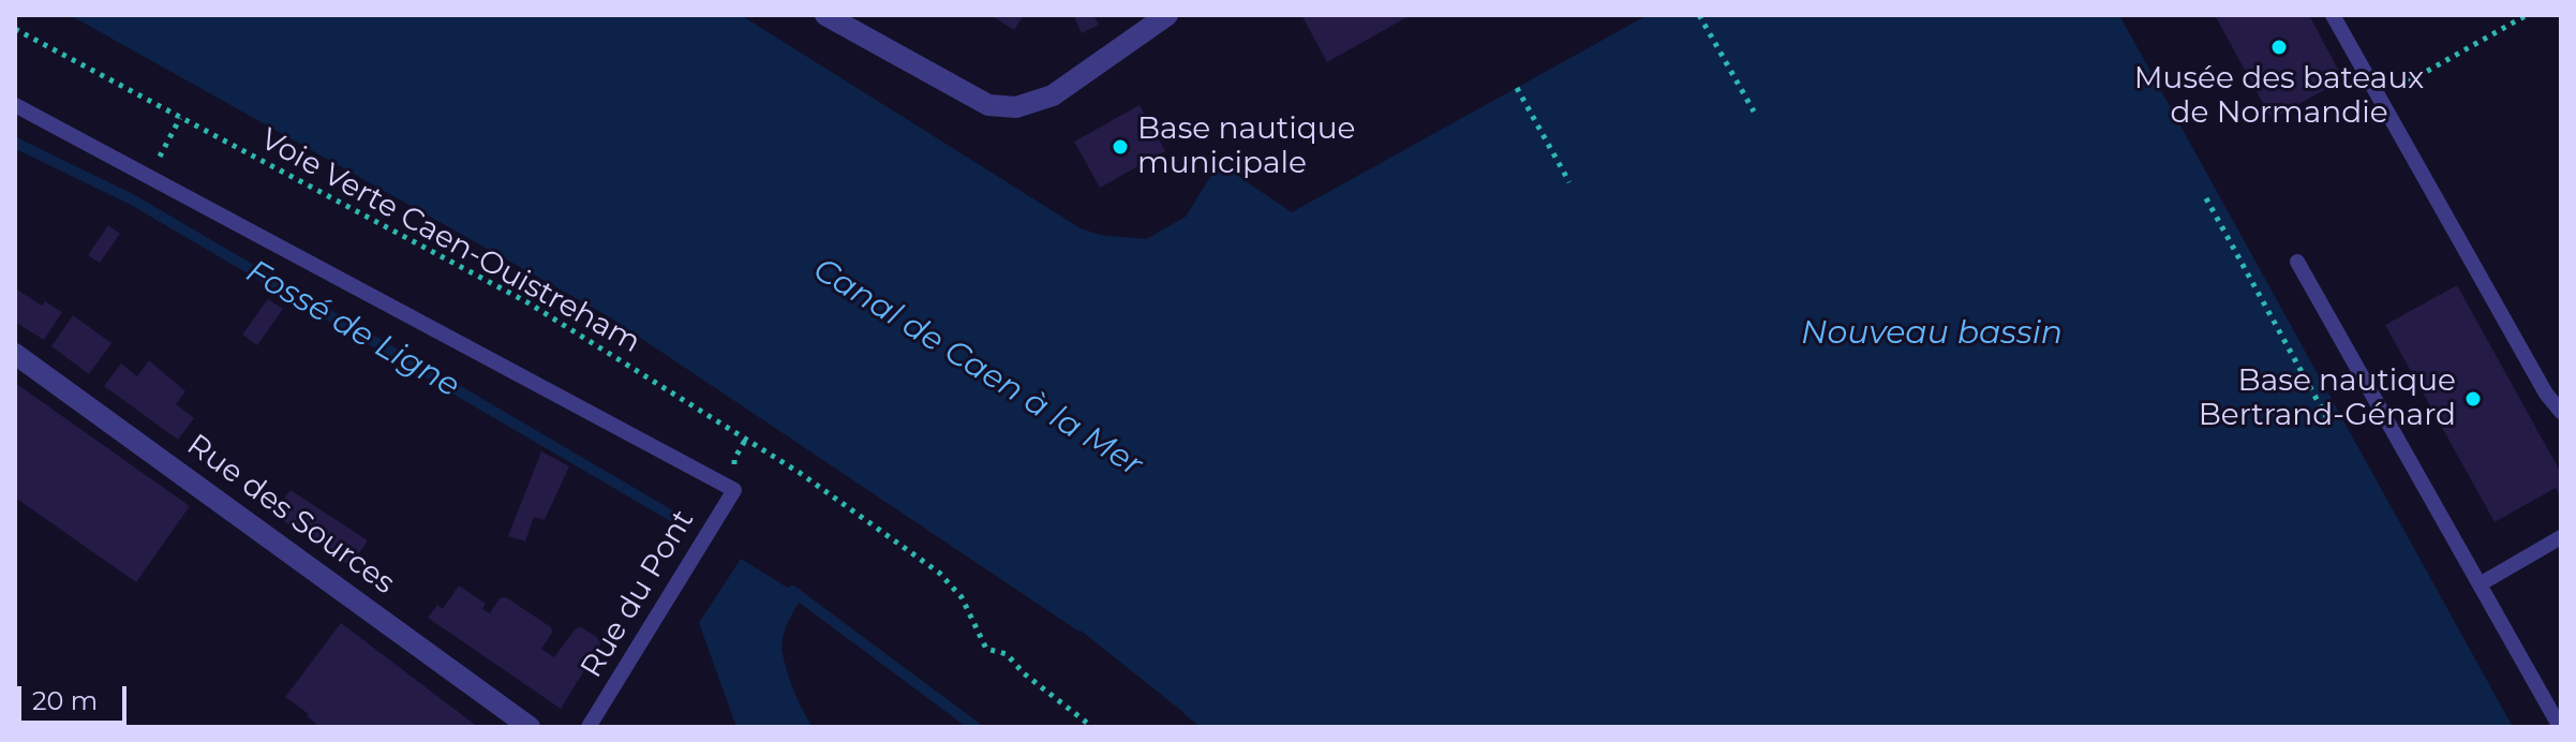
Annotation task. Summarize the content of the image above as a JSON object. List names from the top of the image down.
{
  "streets": {
    "street": ["Rue des Sources"],
    "lane": ["Rue du Pont"],
    "path": ["Voie Verte Caen-Ouistreham"]
  },
  "water": ["Fossé de Ligne", "Nouveau bassin", "Canal de Caen à la Mer"],
  "places": ["Musée des bateaux de Normandie", "Base nautique municipale", "Base nautique Bertrand-Génard"],
  "scale_bar": "20 m"
}
